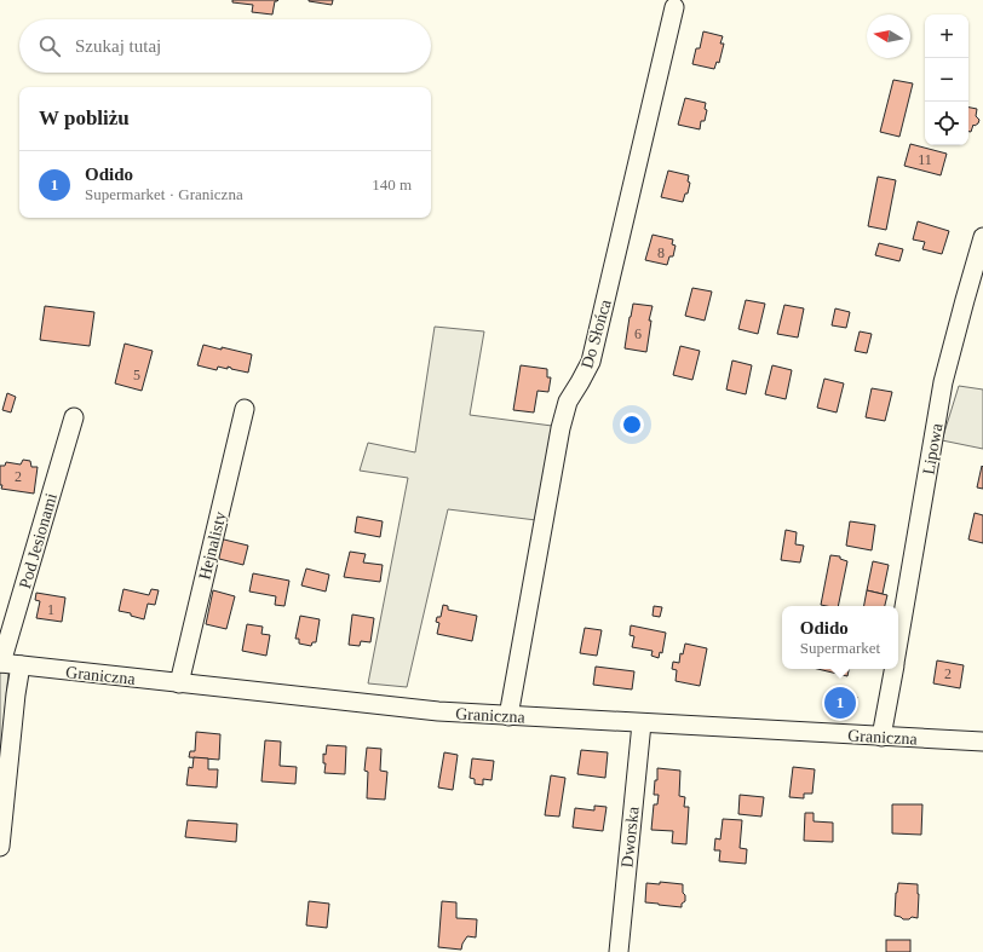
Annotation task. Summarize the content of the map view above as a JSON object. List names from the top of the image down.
{
  "streets": {
    "street": [
      "Do Słońca",
      "Lipowa",
      "Pod Jesionami",
      "Hejnalisty",
      "Graniczna",
      "Dworska"
    ]
  },
  "crossings": [
    ["Do Słońca", "Graniczna"],
    ["Lipowa", "Graniczna"],
    ["Pod Jesionami", "Graniczna"],
    ["Hejnalisty", "Graniczna"],
    ["Graniczna", "Dworska"]
  ],
  "house_numbers": [
    "11",
    "8",
    "6",
    "5",
    "2",
    "1",
    "2"
  ],
  "north": "left",
  "page": {
    "map_buttons": ["+", "−"],
    "search": "Szukaj tutaj",
    "heading": "W pobliżu",
    "list": [
      {
        "mark": "1",
        "name": "Odido",
        "note": "Supermarket · Graniczna",
        "value": "140 m"
      }
    ],
    "popup": ["Odido", "Supermarket"],
    "pins": "1"
  }
}
